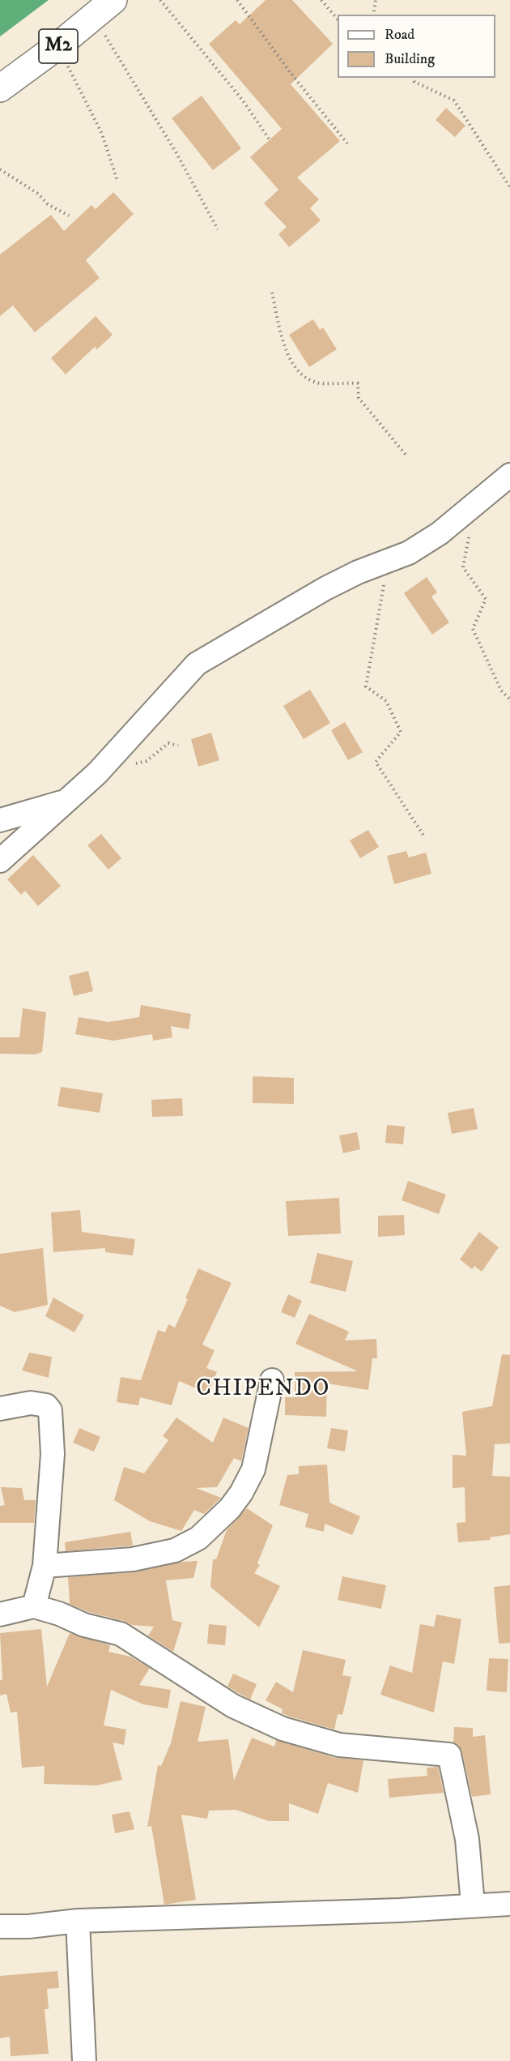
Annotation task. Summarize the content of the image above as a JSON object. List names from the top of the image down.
{
  "streets": {
    "highway": ["M2"]
  },
  "districts": ["CHIPENDO"],
  "legend": ["Road", "Building"]
}
